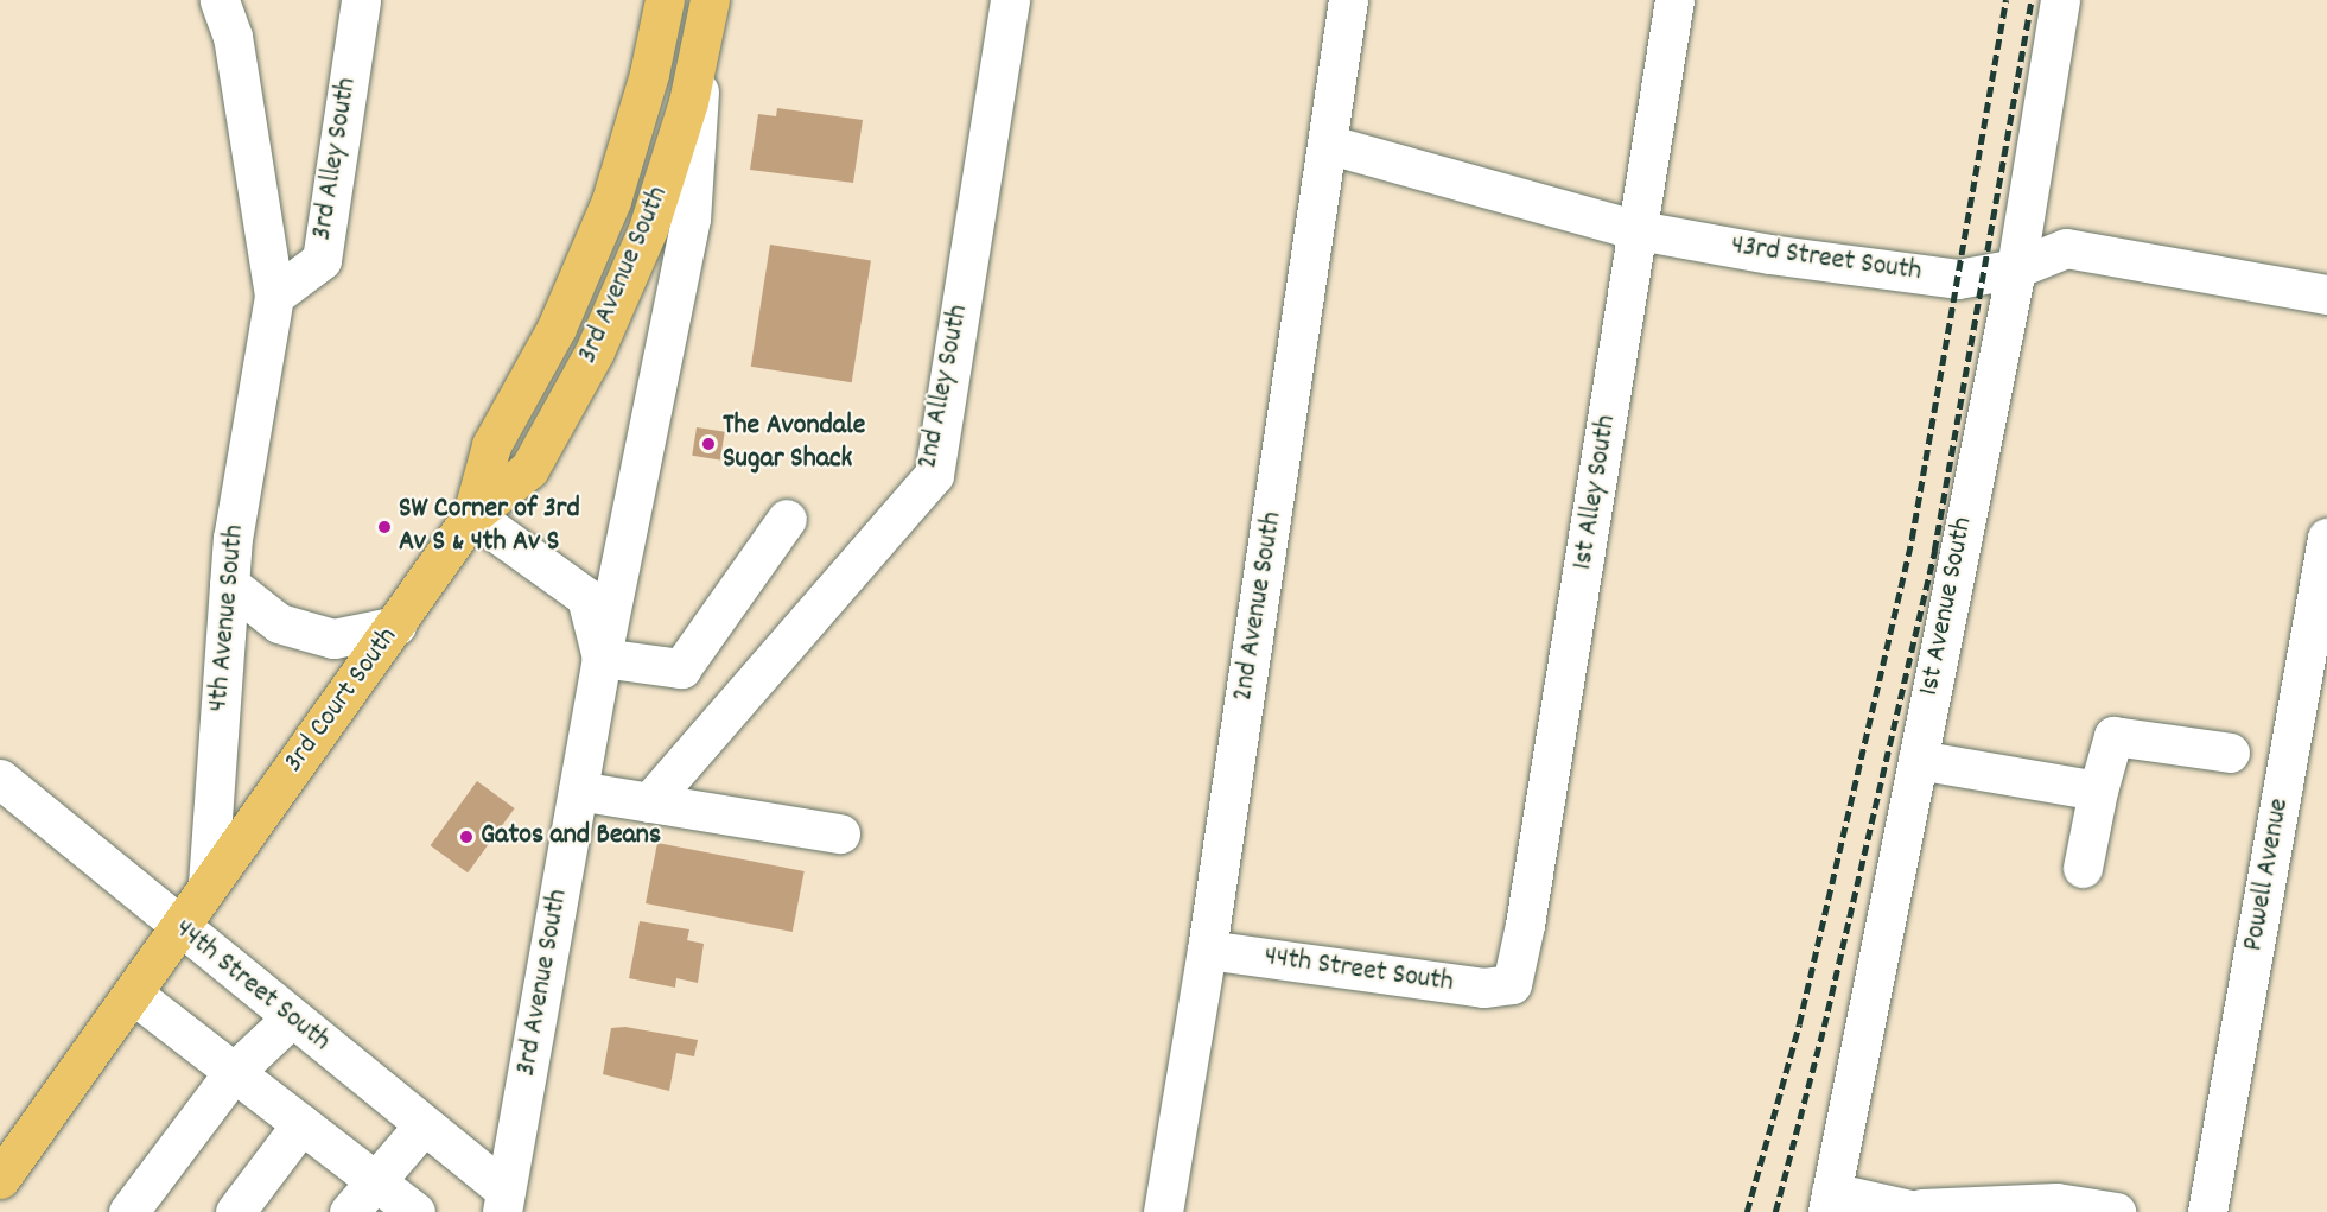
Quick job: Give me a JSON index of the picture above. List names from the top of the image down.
{
  "streets": {
    "main road": ["3rd Avenue South", "4th Avenue South", "3rd Court South"],
    "street": [
      "3rd Alley South",
      "43rd Street South",
      "2nd Alley South",
      "1st Alley South",
      "2nd Avenue South",
      "1st Avenue South",
      "Powell Avenue",
      "44th Street South"
    ]
  },
  "crossings": [
    ["3rd Alley South", "4th Avenue South"],
    ["43rd Street South", "1st Alley South"],
    ["43rd Street South", "2nd Avenue South"],
    ["43rd Street South", "1st Avenue South"],
    ["3rd Avenue South", "3rd Court South"],
    ["3rd Avenue South", "44th Street South"],
    ["1st Alley South", "44th Street South"],
    ["2nd Avenue South", "44th Street South"],
    ["4th Avenue South", "3rd Court South"],
    ["4th Avenue South", "44th Street South"]
  ],
  "places": ["The Avondale Sugar Shack", "SW Corner of 3rd Av S & 4th Av S", "Gatos and Beans"]
}
